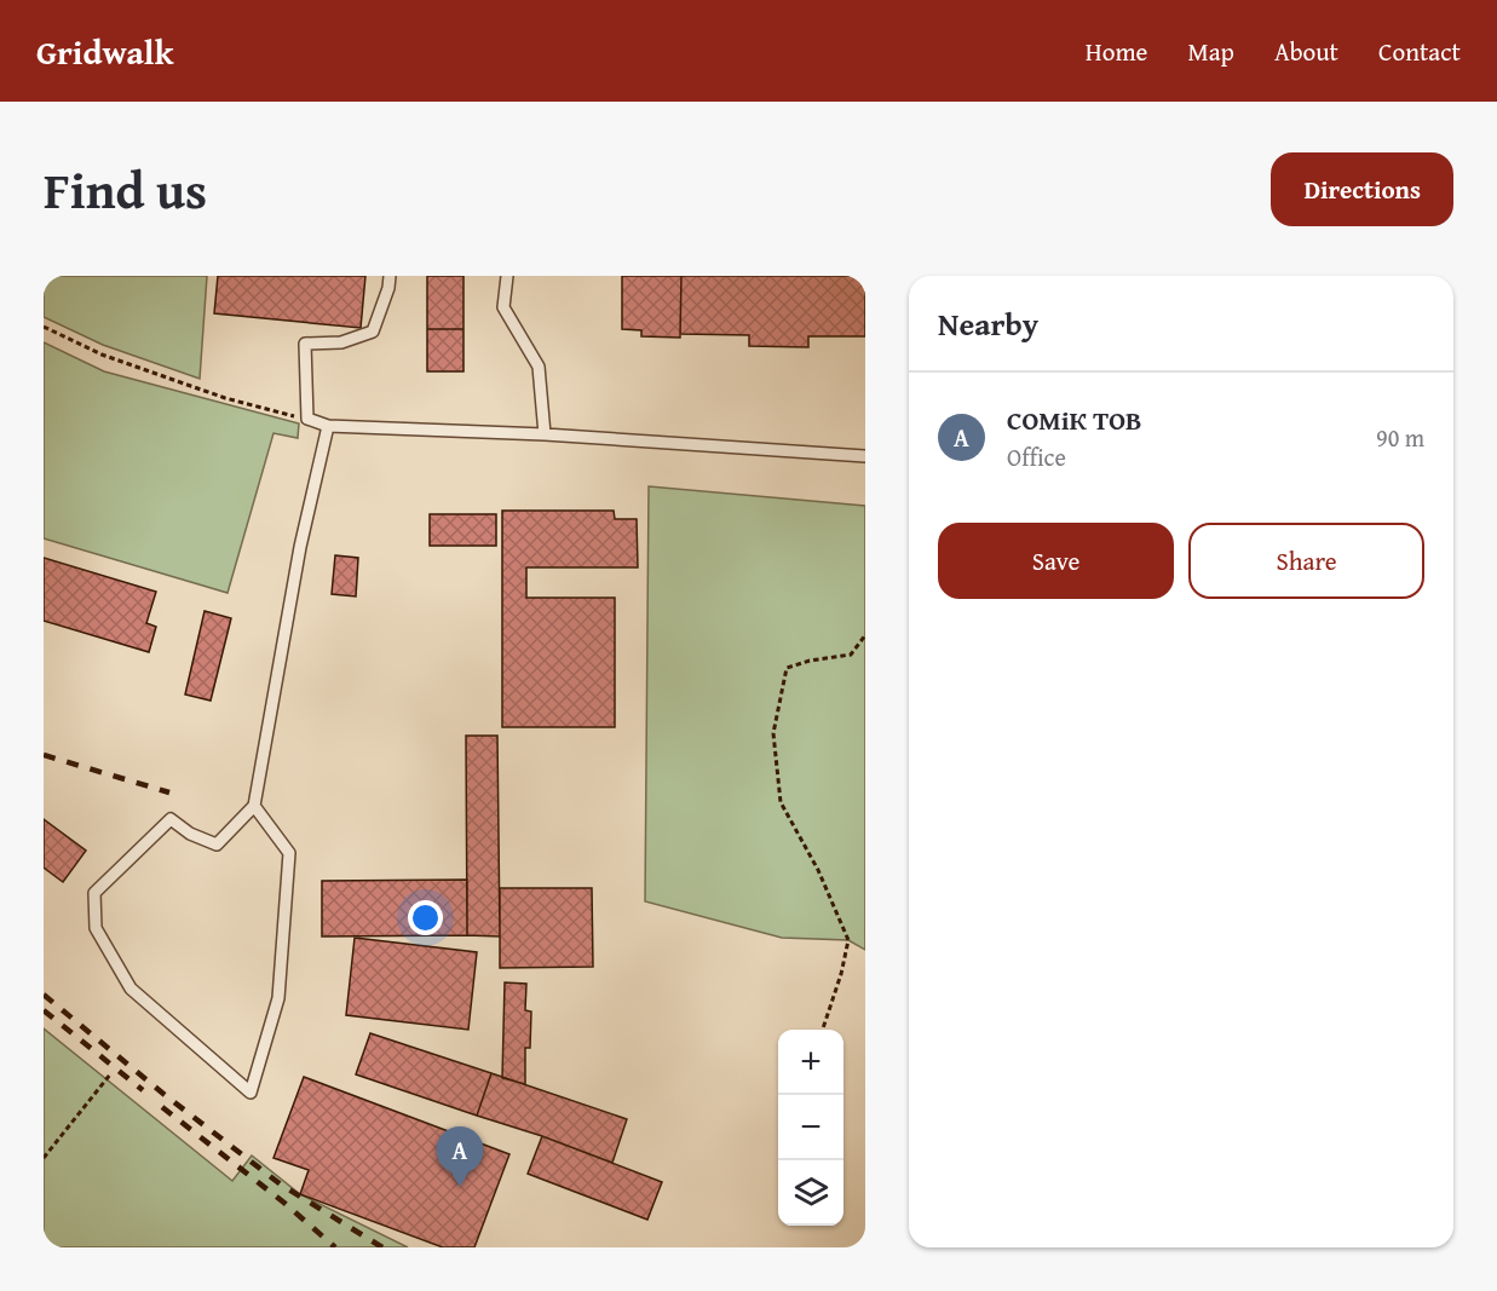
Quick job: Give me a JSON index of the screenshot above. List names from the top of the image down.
{
  "page": {
    "header": "Gridwalk",
    "nav": [
      "Home",
      "Map",
      "About",
      "Contact"
    ],
    "title": "Find us",
    "buttons": [
      "Directions",
      ["Save", "Share"]
    ],
    "heading": "Nearby",
    "list": [
      {
        "mark": "A",
        "name": "СОМіК ТОВ",
        "note": "Office",
        "value": "90 m"
      }
    ],
    "map_buttons": ["+", "−"],
    "pins": "A"
  }
}
